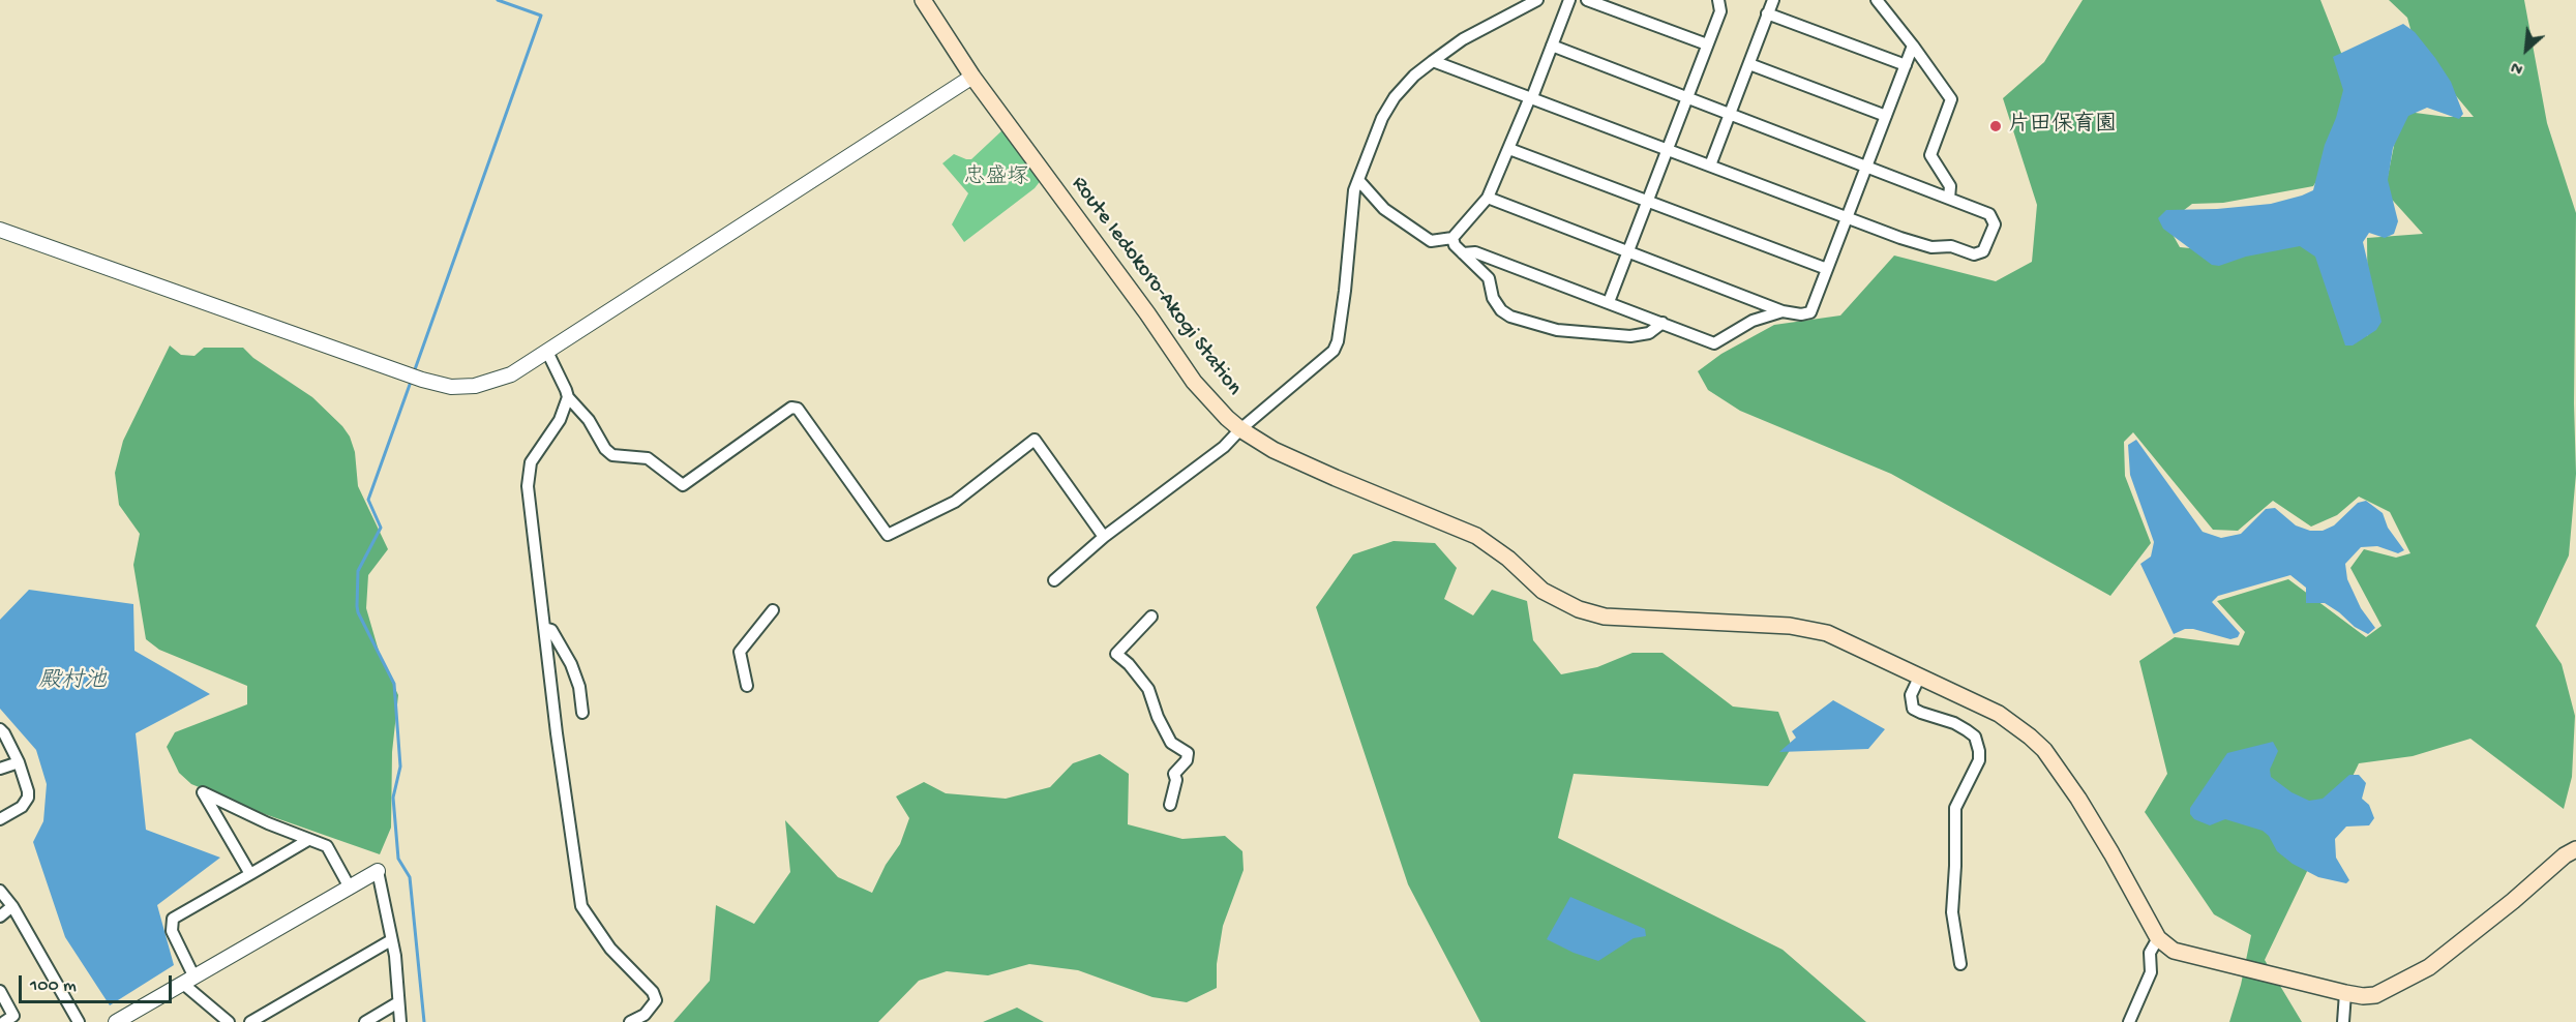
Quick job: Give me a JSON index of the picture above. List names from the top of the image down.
{
  "streets": {
    "main road": ["Route Iedokoro-Akogi Station"]
  },
  "water": ["殿村池"],
  "parks": ["忠盛塚"],
  "places": ["片田保育園"],
  "scale_bar": "100 m",
  "north": "bottom left"
}
